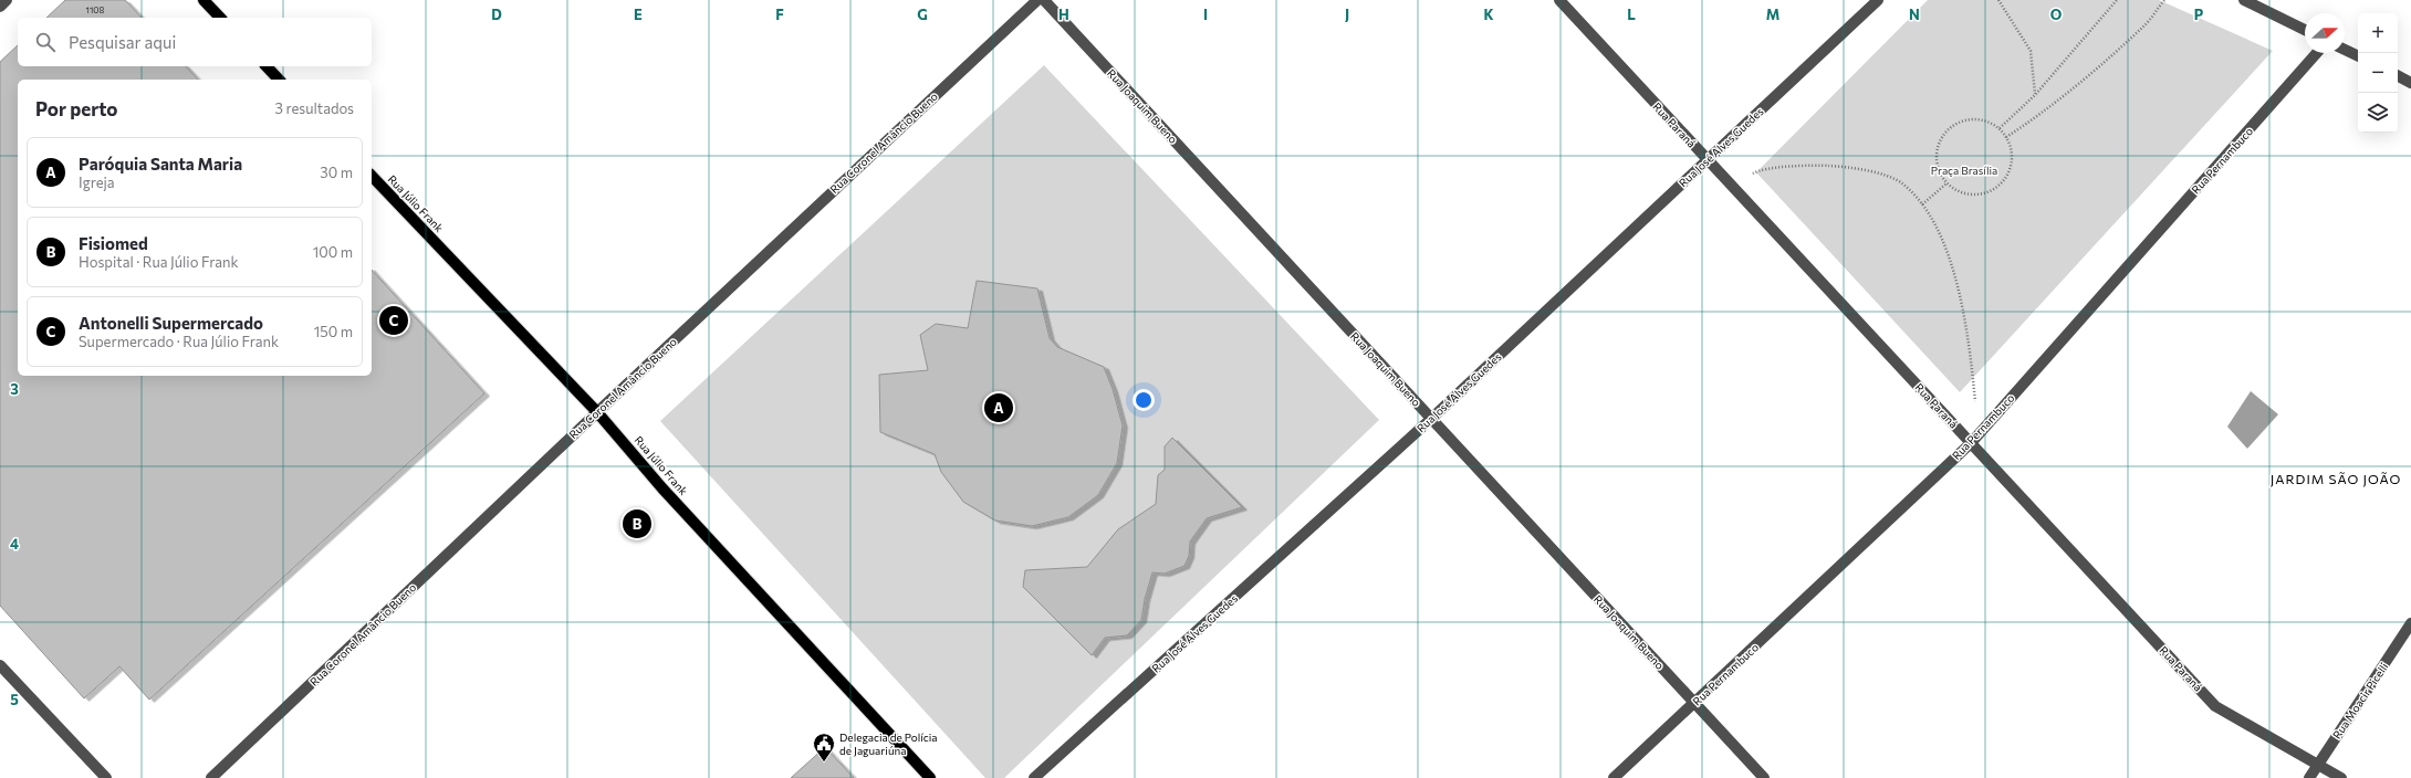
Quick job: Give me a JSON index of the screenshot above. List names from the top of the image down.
{
  "streets": {
    "main road": ["Rua Júlio Frank"],
    "street": [
      "Rua Joaquim Bueno",
      "Rua Paraná",
      "Rua Coronel Amâncio Bueno",
      "Rua José Alves Guedes",
      "Rua Pernambuco",
      "Rua Moacir Picelli"
    ]
  },
  "crossings": [
    ["Rua Joaquim Bueno", "Rua José Alves Guedes"],
    ["Rua Joaquim Bueno", "Rua Pernambuco"],
    ["Rua Paraná", "Rua José Alves Guedes"],
    ["Rua Paraná", "Rua Pernambuco"],
    ["Rua Paraná", "Rua Moacir Picelli"],
    ["Rua Coronel Amâncio Bueno", "Rua Júlio Frank"]
  ],
  "districts": ["JARDIM SÃO JOÃO"],
  "parks": ["Praça Brasília"],
  "places": {
    "public building": ["Delegacia de Polícia de Jaguariúna"]
  },
  "house_numbers": ["1108"],
  "north": "right",
  "page": {
    "map_buttons": ["+", "−"],
    "search": "Pesquisar aqui",
    "heading": ["Por perto", "3 resultados"],
    "list": [
      {
        "mark": "A",
        "name": "Paróquia Santa Maria",
        "note": "Igreja",
        "value": "30 m"
      },
      {
        "mark": "B",
        "name": "Fisiomed",
        "note": "Hospital · Rua Júlio Frank",
        "value": "100 m"
      },
      {
        "mark": "C",
        "name": "Antonelli Supermercado",
        "note": "Supermercado · Rua Júlio Frank",
        "value": "150 m"
      }
    ],
    "pins": ["C", "A", "B"]
  },
  "grid": {
    "columns": [
      "D",
      "E",
      "F",
      "G",
      "H",
      "I",
      "J",
      "K",
      "L",
      "M",
      "N",
      "O",
      "P"
    ],
    "rows": ["3", "4", "5"]
  }
}
